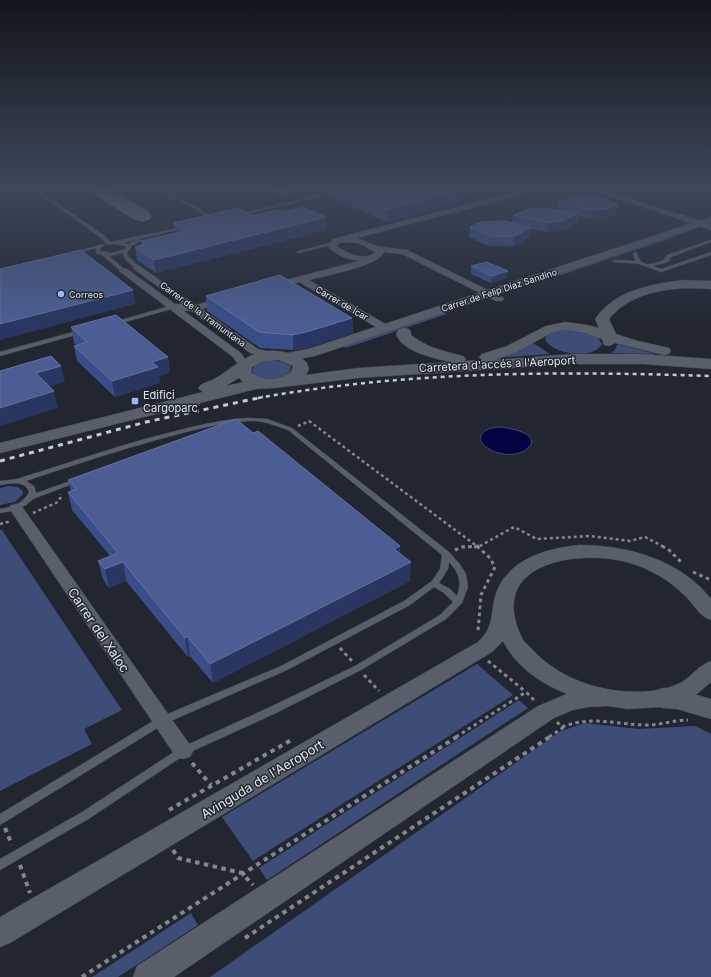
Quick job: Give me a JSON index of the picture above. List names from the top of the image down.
{
  "streets": {
    "main road": ["Carretera d'accés a l'Aeroport"],
    "street": [
      "Carrer de Felip Díaz Sandino",
      "Carrer de Ícar",
      "Carrer de la Tramuntana",
      "Carrer del Xaloc",
      "Avinguda de l'Aeroport"
    ]
  },
  "crossings": [
    ["Carrer de Felip Díaz Sandino", "Carrer de Ícar"],
    ["Carrer de Felip Díaz Sandino", "Carretera d'accés a l'Aeroport"]
  ],
  "places": {
    "other": ["Correos"],
    "transit": ["Edifici Cargoparc"]
  }
}
